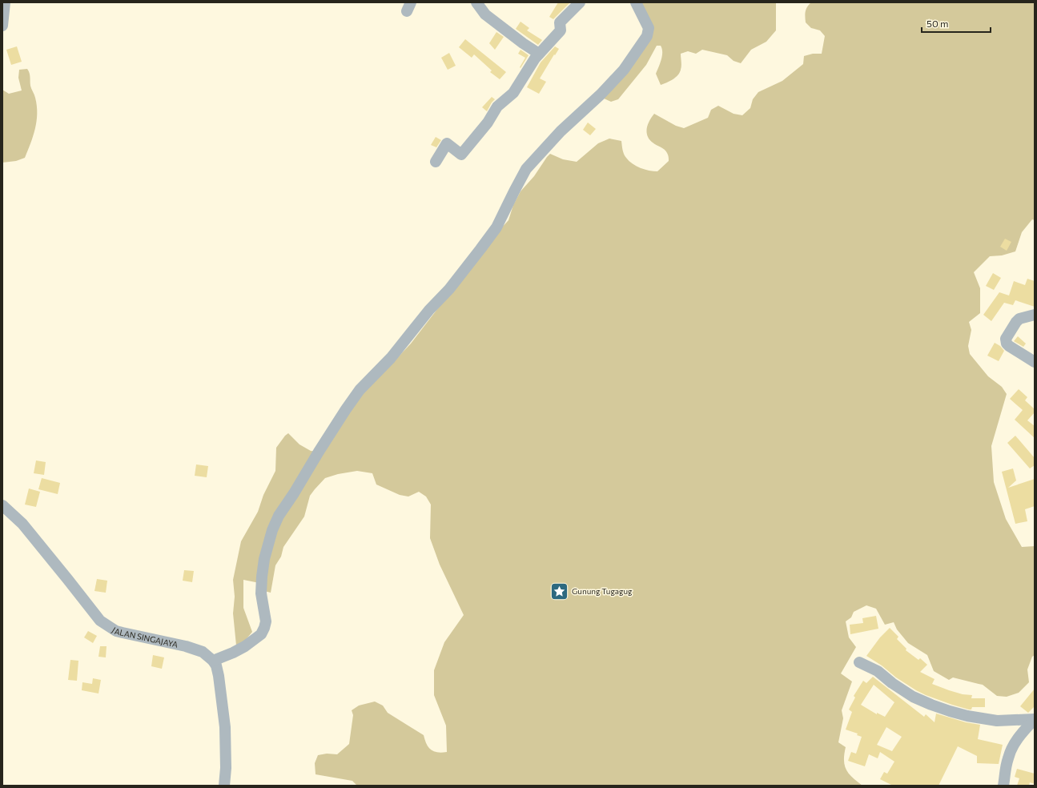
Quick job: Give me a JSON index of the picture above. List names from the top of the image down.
{
  "streets": {
    "street": ["JALAN SINGAJAYA"]
  },
  "places": {
    "place": ["Gunung Tugagug"]
  },
  "scale_bar": "50 m"
}
